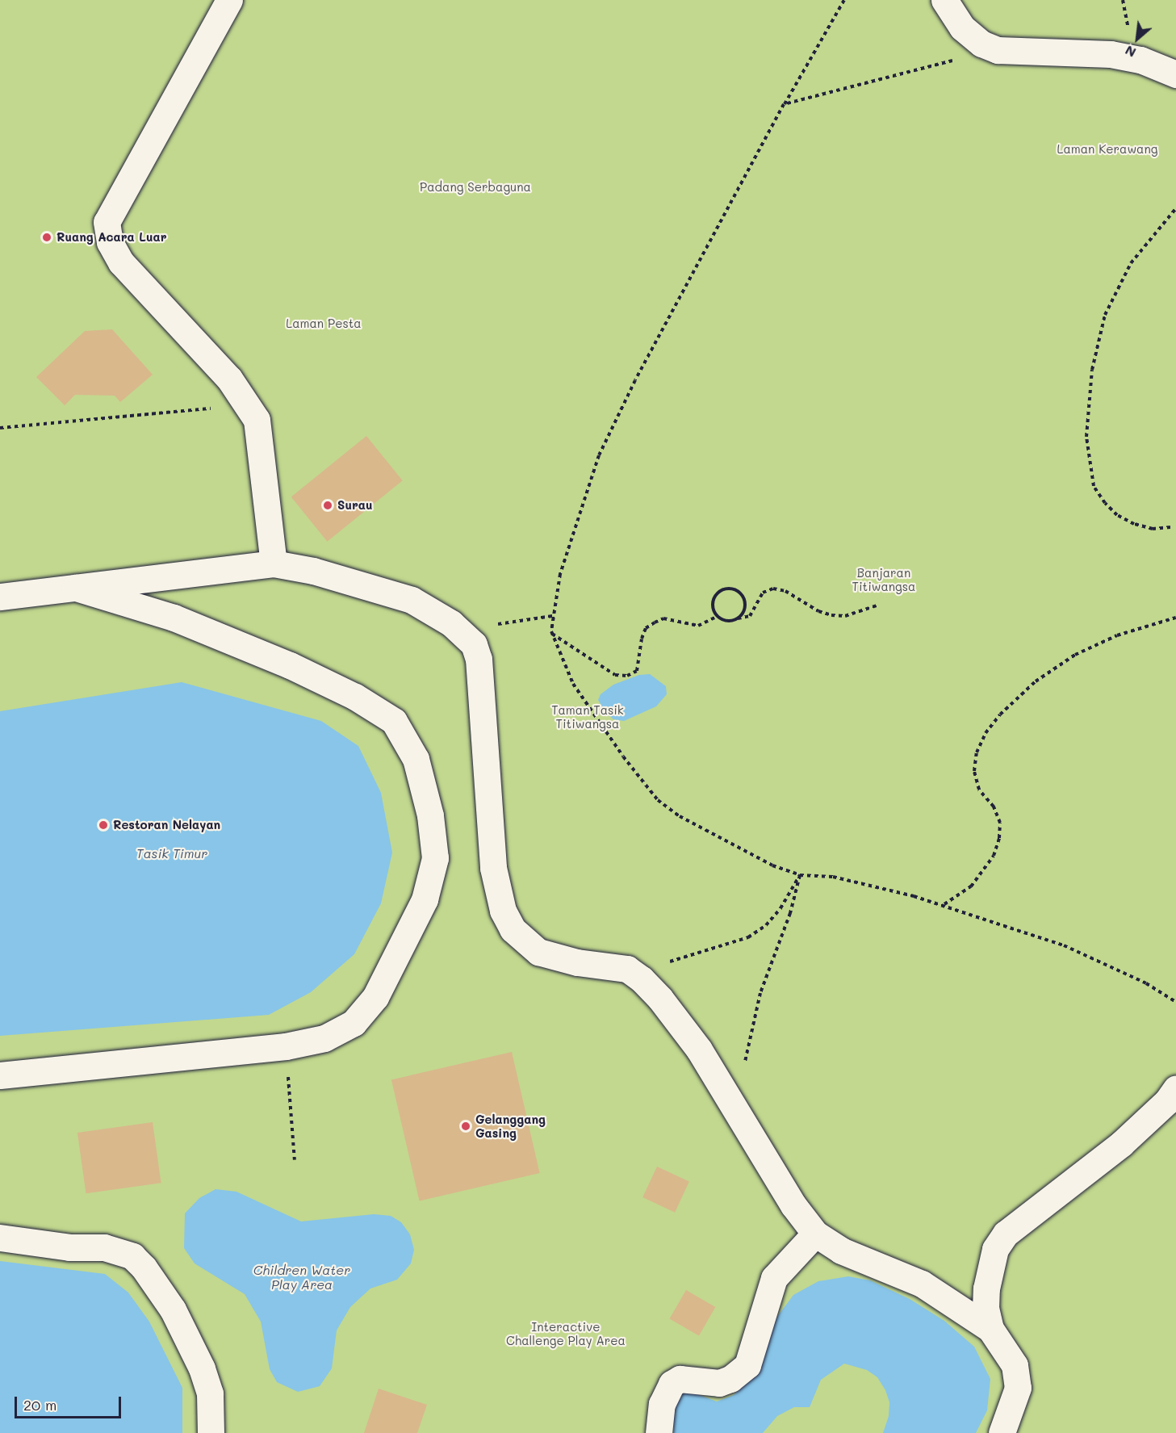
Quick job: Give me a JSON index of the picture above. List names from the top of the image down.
{
  "water": ["Tasik Timur", "Children Water Play Area"],
  "parks": [
    "Laman Kerawang",
    "Padang Serbaguna",
    "Laman Pesta",
    "Banjaran Titiwangsa",
    "Taman Tasik Titiwangsa",
    "Interactive Challenge Play Area"
  ],
  "places": [
    "Ruang Acara Luar",
    "Surau",
    "Restoran Nelayan",
    "Gelanggang Gasing"
  ],
  "scale_bar": "20 m",
  "north": "bottom left"
}
